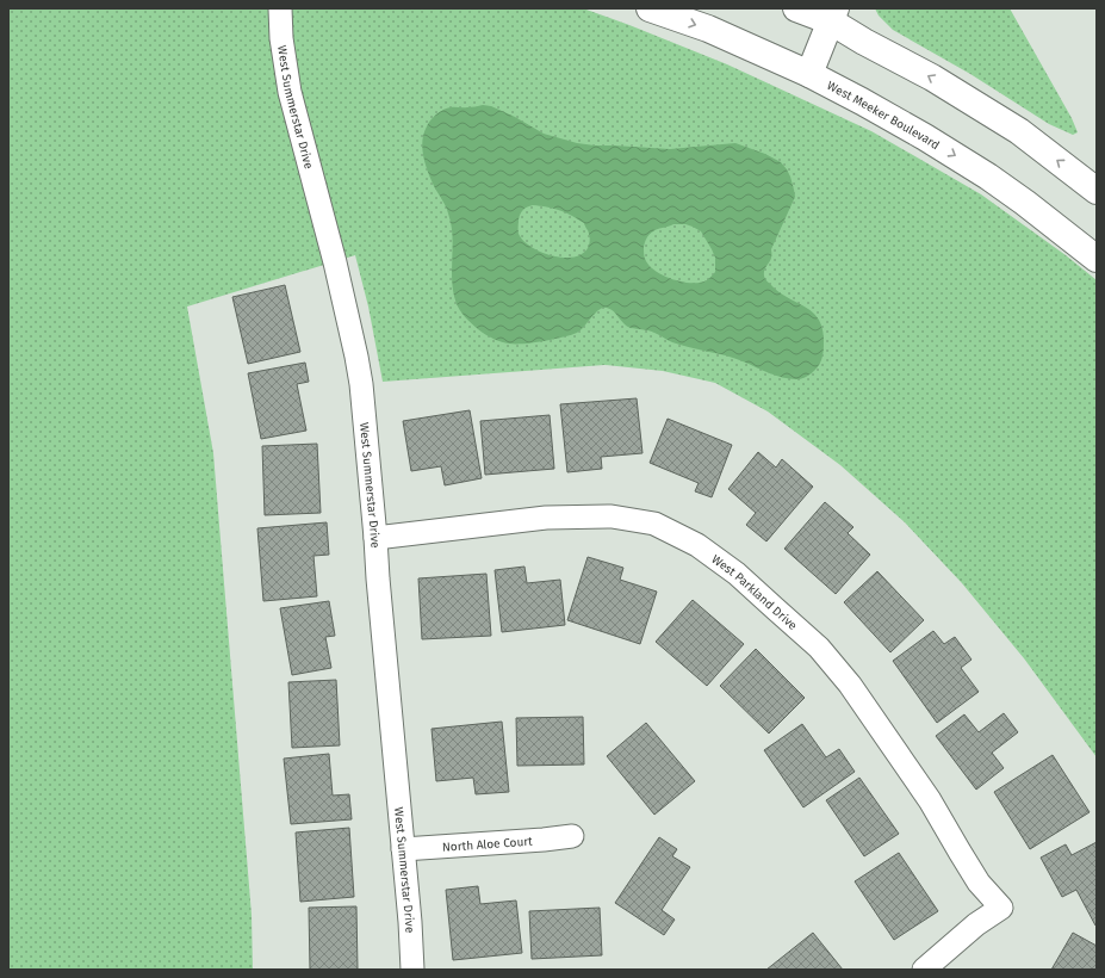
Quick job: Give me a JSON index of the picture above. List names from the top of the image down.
{
  "streets": {
    "main road": ["West Meeker Boulevard"],
    "street": ["West Summerstar Drive", "West Parkland Drive", "North Aloe Court"]
  },
  "crossings": [
    ["West Summerstar Drive", "West Parkland Drive"],
    ["West Summerstar Drive", "North Aloe Court"]
  ]
}
